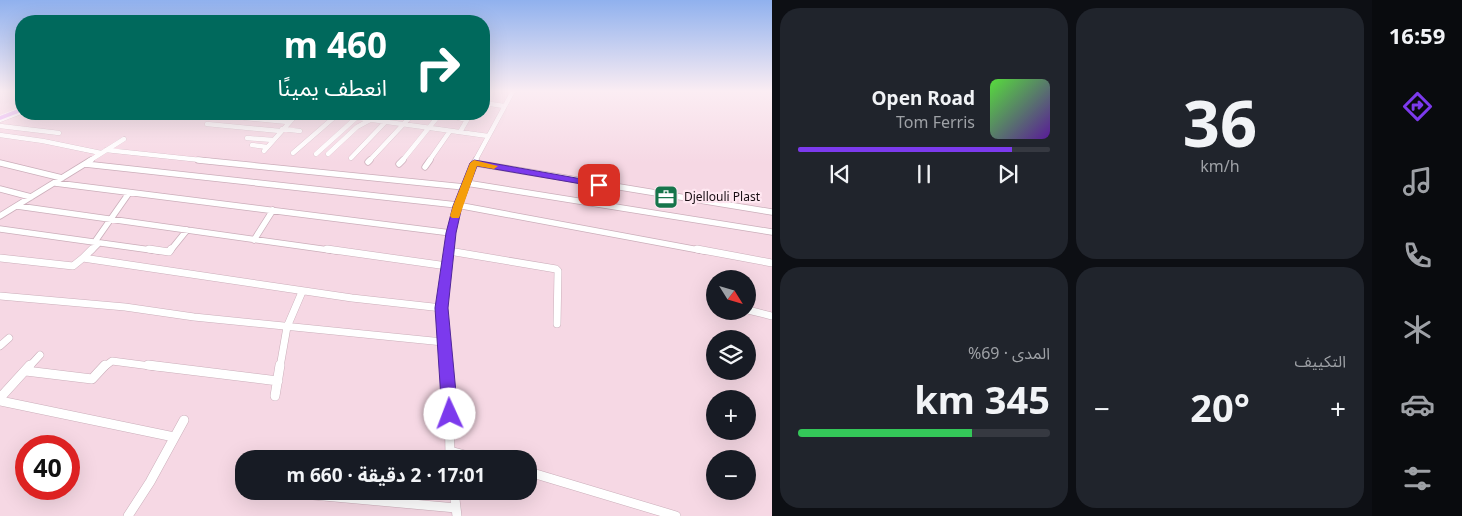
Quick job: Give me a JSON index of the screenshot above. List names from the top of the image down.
{
  "places": {
    "office": ["Djellouli Plast"]
  },
  "north": "bottom right",
  "page": {
    "tabs": "16:59",
    "tile": [
      ["36", "km/h"],
      "التكييف",
      ["المدى · 69%", "345 km"]
    ],
    "turn": ["460 m", "انعطف يمينًا"],
    "song": ["Open Road", "Tom Ferris"],
    "map_buttons": ["+", "−"],
    "heat": ["−", "20°", "+"],
    "limit": "40",
    "trip": "17:01 · 2 دقيقة · 660 m"
  }
}
